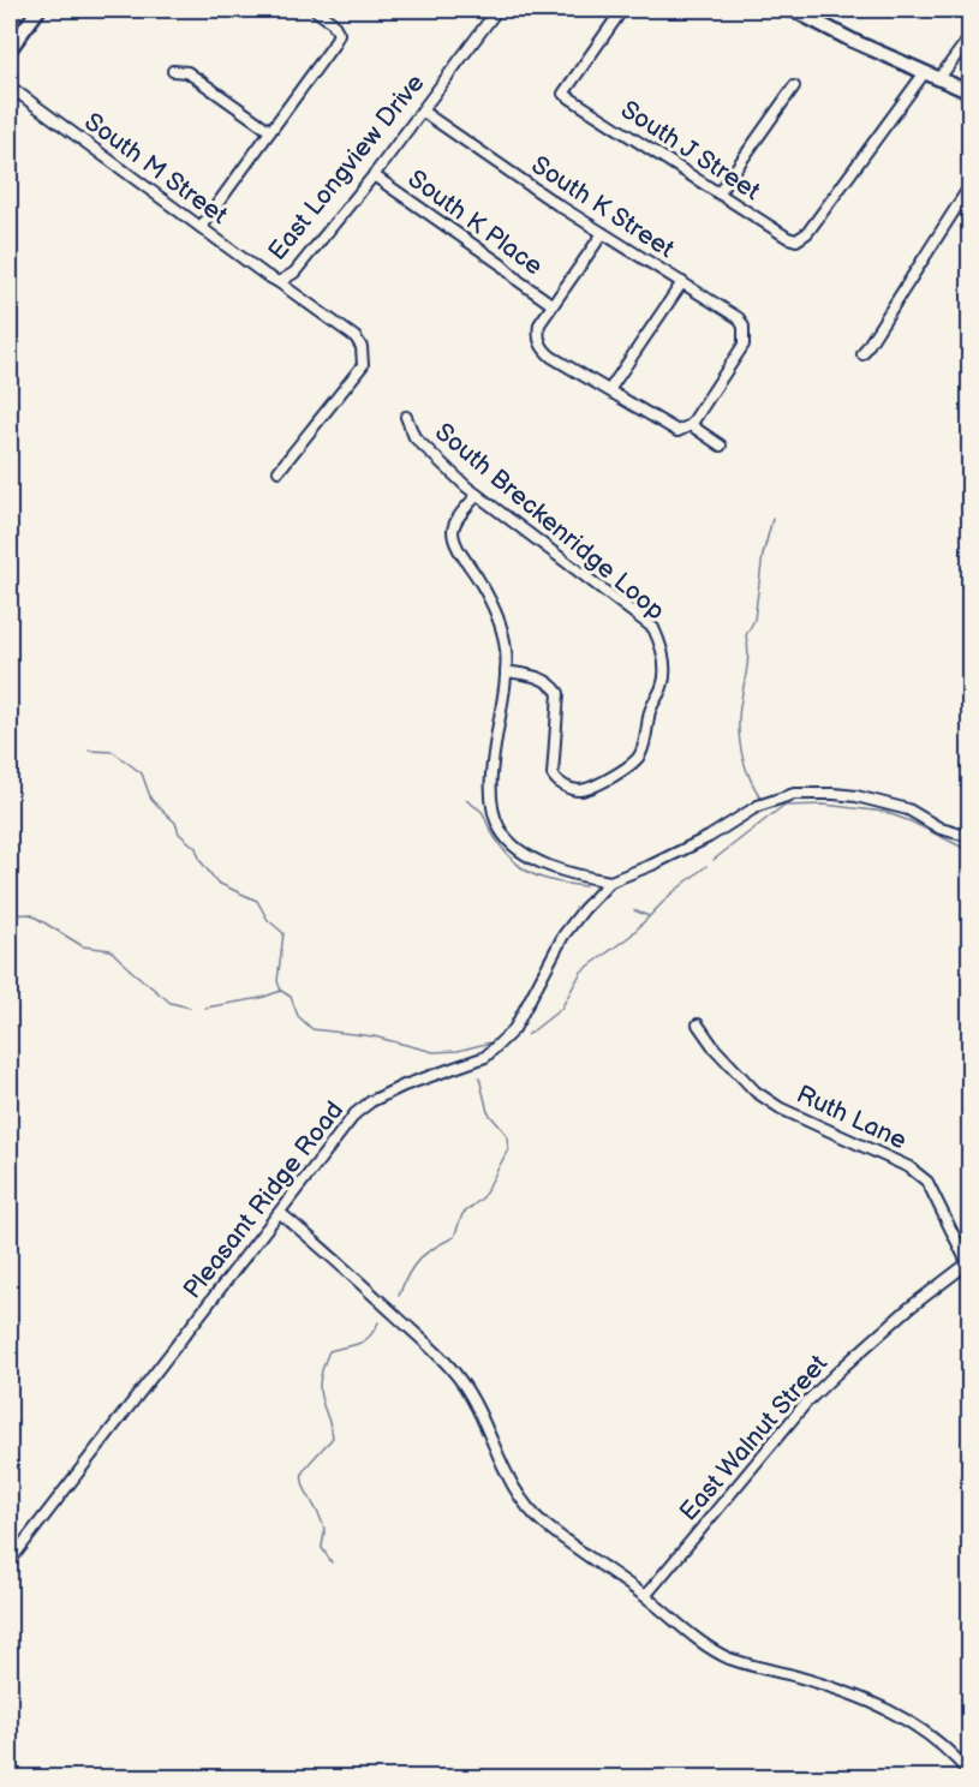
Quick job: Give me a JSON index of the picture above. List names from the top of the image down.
{
  "streets": {
    "street": [
      "South J Street",
      "East Longview Drive",
      "South M Street",
      "South K Street",
      "South K Place",
      "South Breckenridge Loop",
      "Ruth Lane",
      "Pleasant Ridge Road",
      "East Walnut Street"
    ]
  },
  "crossings": [
    ["East Longview Drive", "South M Street"],
    ["East Longview Drive", "South K Street"],
    ["East Longview Drive", "South K Place"],
    ["Ruth Lane", "East Walnut Street"]
  ]
}
